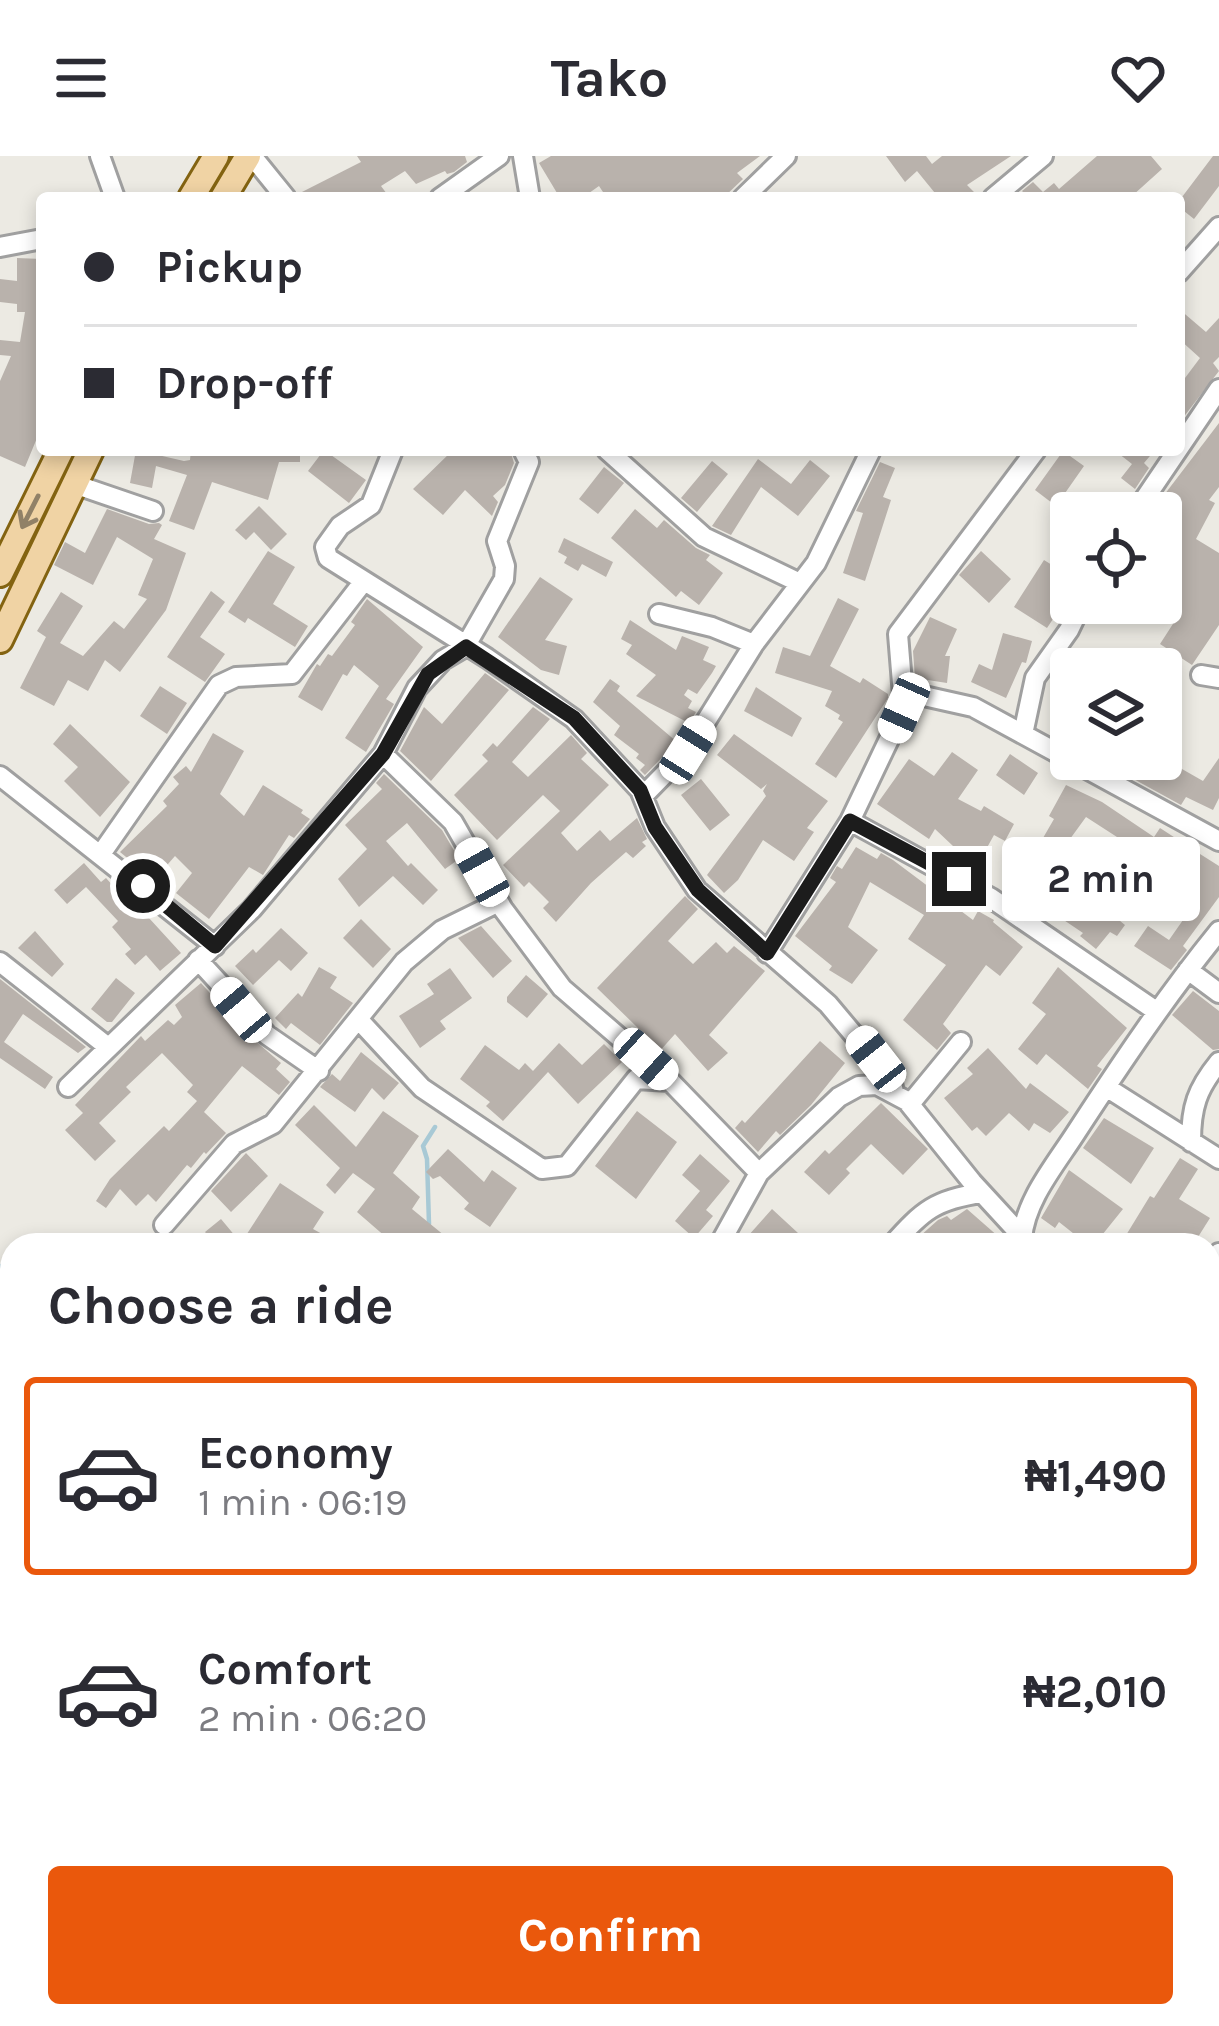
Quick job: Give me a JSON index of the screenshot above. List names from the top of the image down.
{
  "page": {
    "header": "Tako",
    "banner": ["Pickup", "Drop-off"],
    "bubble": "2 min",
    "heading": "Choose a ride",
    "list": [
      {
        "name": "Economy",
        "note": "1 min · 06:19",
        "value": "₦1,490"
      },
      {
        "name": "Comfort",
        "note": "2 min · 06:20",
        "value": "₦2,010"
      }
    ],
    "buttons": "Confirm"
  }
}
